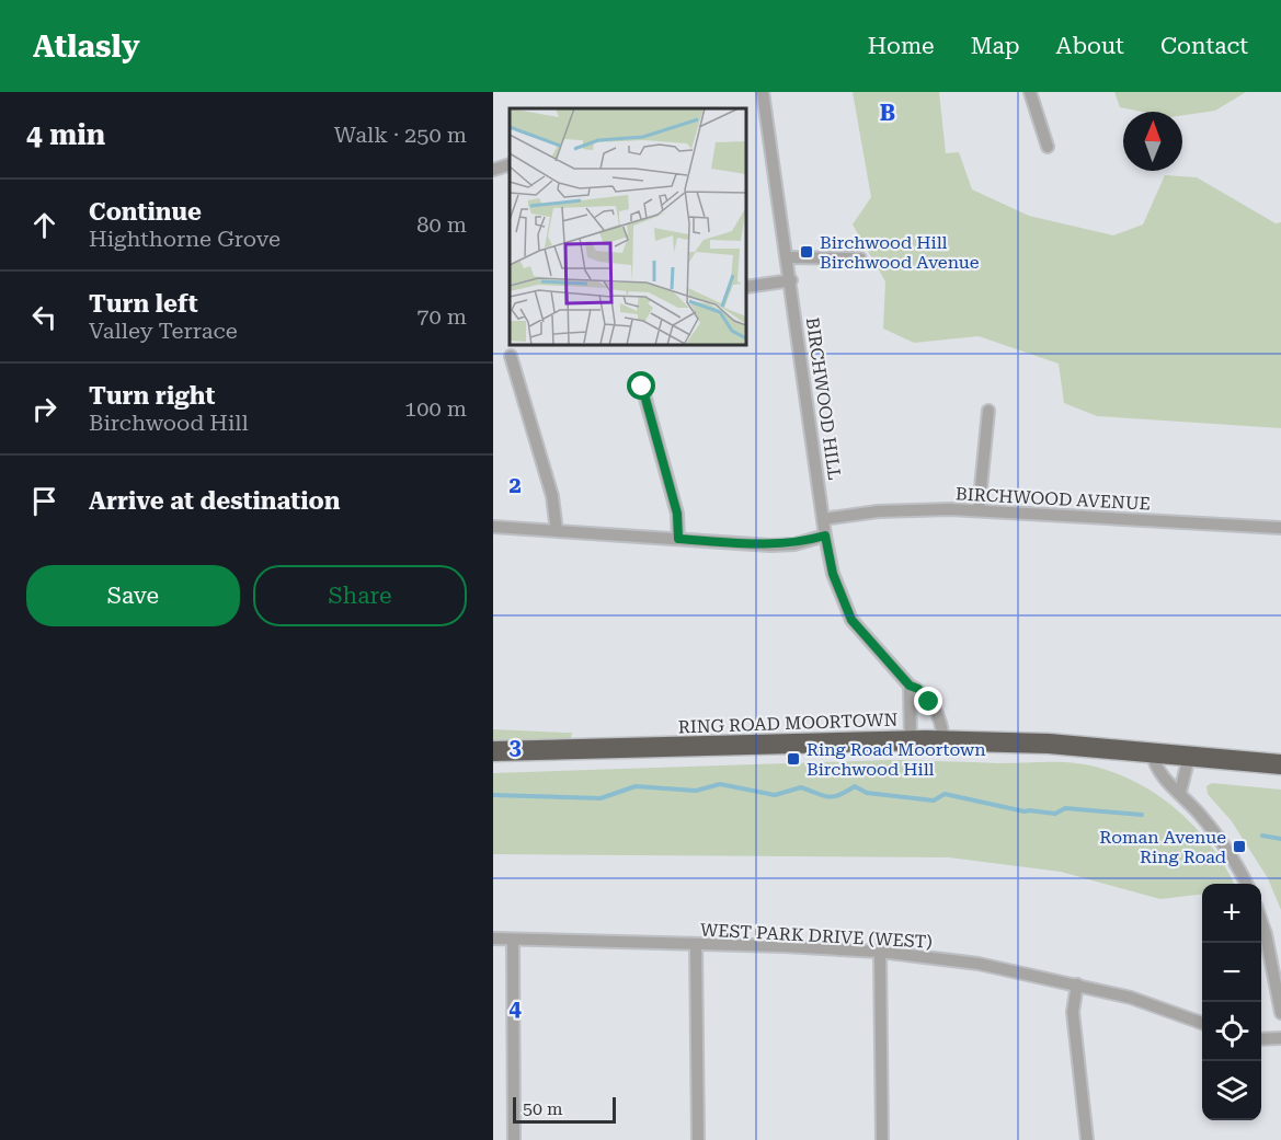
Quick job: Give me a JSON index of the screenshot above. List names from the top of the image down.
{
  "streets": {
    "highway": ["RING ROAD MOORTOWN"],
    "street": ["BIRCHWOOD HILL", "BIRCHWOOD AVENUE", "WEST PARK DRIVE (WEST)"]
  },
  "crossings": [
    ["BIRCHWOOD HILL", "BIRCHWOOD AVENUE"],
    ["BIRCHWOOD HILL", "RING ROAD MOORTOWN"]
  ],
  "places": {
    "transit": ["Birchwood Hill Birchwood Avenue", "Ring Road Moortown Birchwood Hill", "Roman Avenue Ring Road"]
  },
  "scale_bar": "50 m",
  "north": "top",
  "page": {
    "header": "Atlasly",
    "nav": [
      "Home",
      "Map",
      "About",
      "Contact"
    ],
    "heading": ["4 min", "Walk · 250 m"],
    "list": [
      ["Continue", "Highthorne Grove", "80 m"],
      ["Turn left", "Valley Terrace", "70 m"],
      ["Turn right", "Birchwood Hill", "100 m"],
      "Arrive at destination"
    ],
    "buttons": ["Save", "Share"],
    "map_buttons": ["+", "−"],
    "scale": "50 m"
  },
  "grid": {
    "columns": ["B"],
    "rows": ["2", "3", "4"]
  }
}
